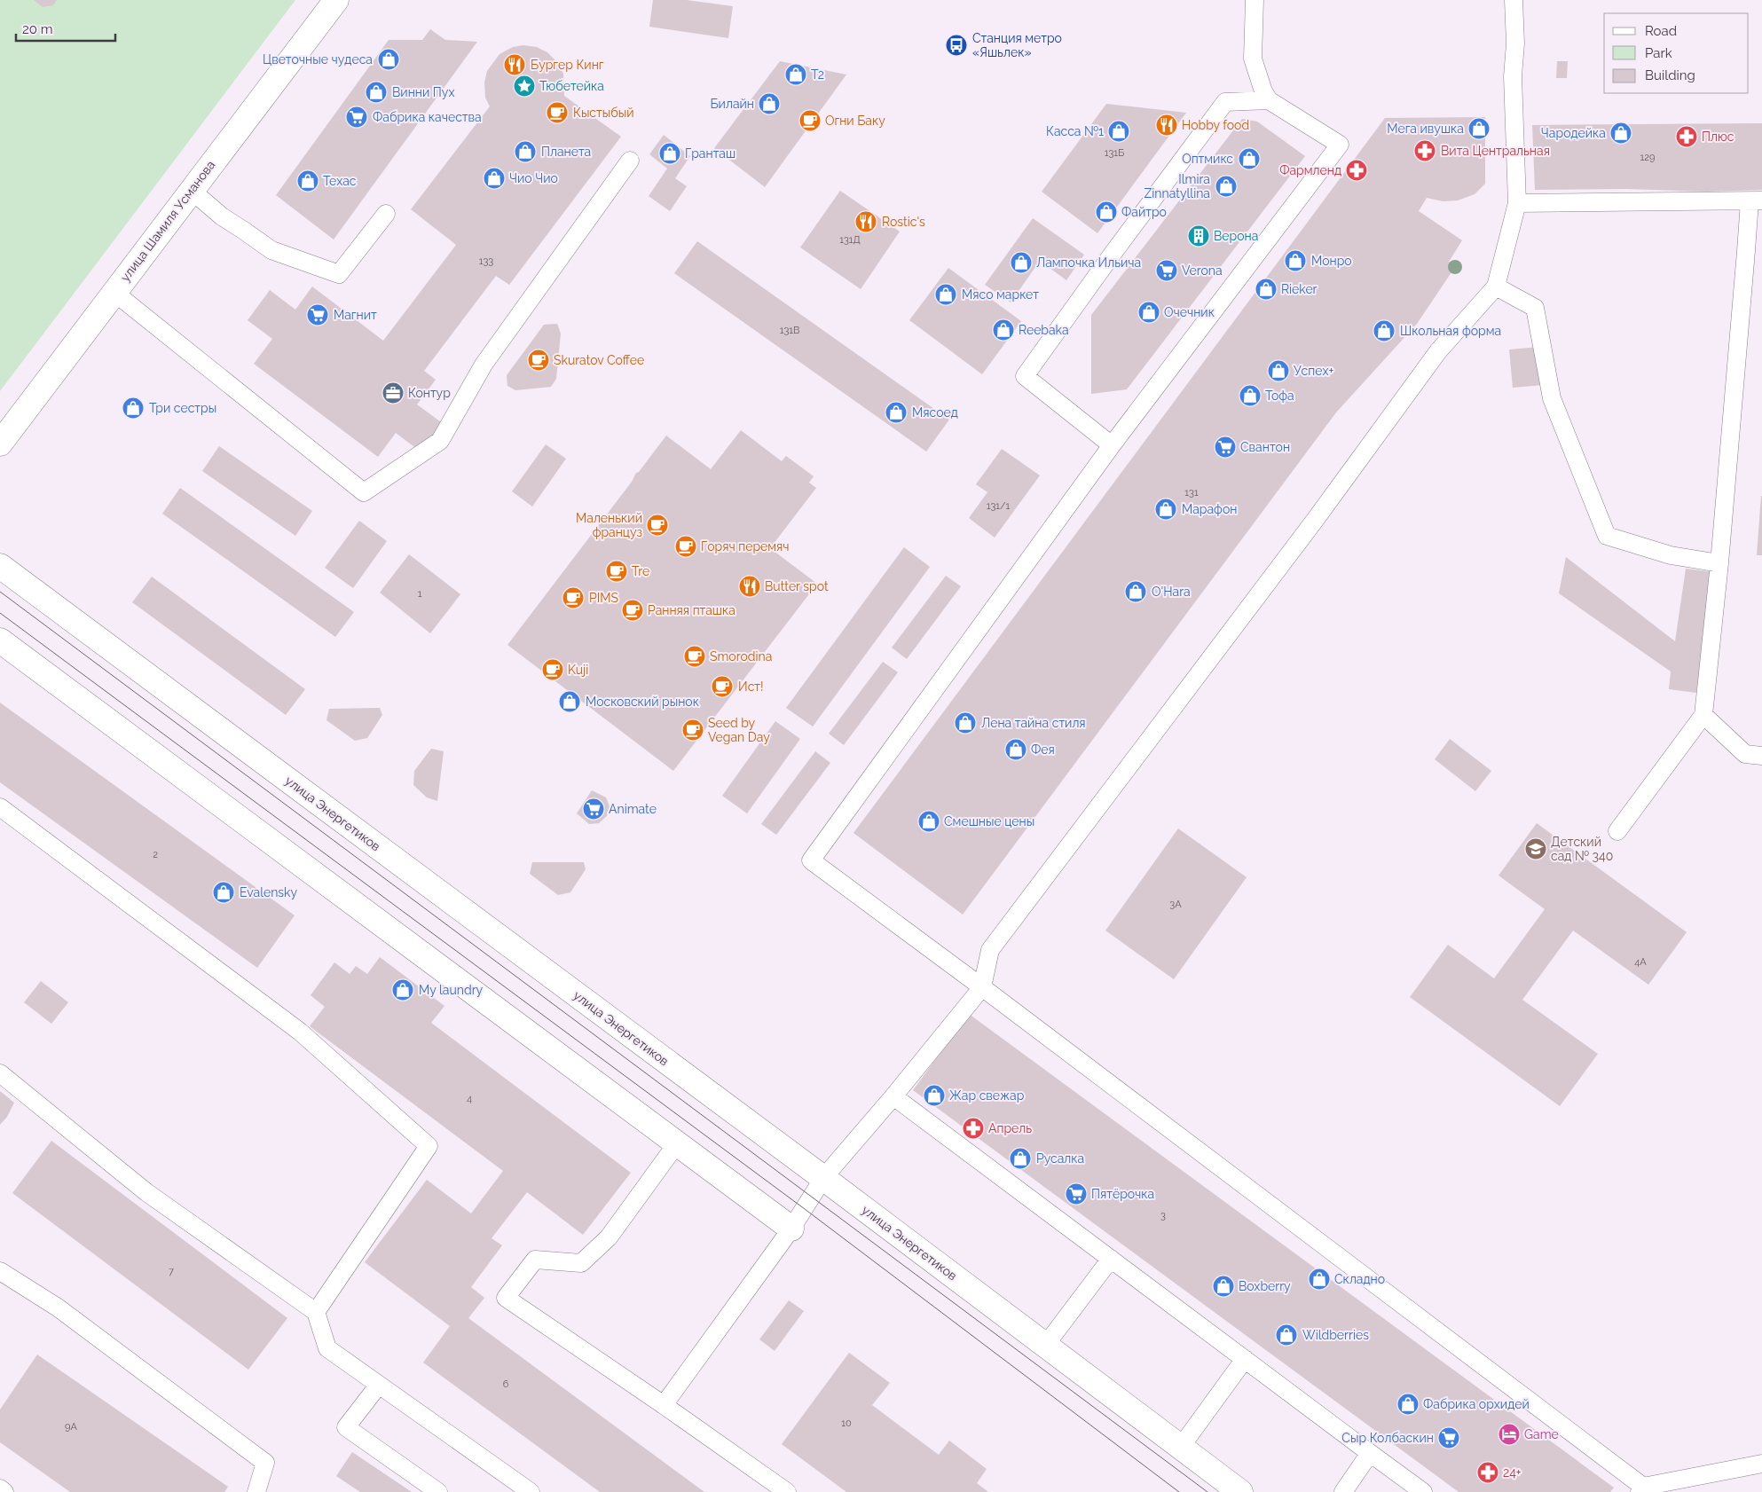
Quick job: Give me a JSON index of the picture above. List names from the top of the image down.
{
  "streets": {
    "street": ["улица Шамиля Усманова", "улица Энергетиков"]
  },
  "places": {
    "bus stop": ["Станция метро «Яшьлек»"],
    "shop": [
      "Цветочные чудеса",
      "Т2",
      "Винни Пух",
      "Билайн",
      "Мега ивушка",
      "Касса №1",
      "Чародейка",
      "Планета",
      "Гранташ",
      "Оптмикс",
      "Чио Чио",
      "Техас",
      "Ilmira Zinnatyllina",
      "Файтро",
      "Монро",
      "Лампочка Ильича",
      "Rieker",
      "Мясо маркет",
      "Очечник",
      "Reebaka",
      "Школьная форма",
      "Успех+",
      "Тофа",
      "Три сестры",
      "Мясоед",
      "Марафон",
      "O'Hara",
      "Московский рынок",
      "Лена тайна стиля",
      "Фея",
      "Смешные цены",
      "Evalensky",
      "My laundry",
      "Жар свежар",
      "Русалка",
      "Складно",
      "Boxberry",
      "Wildberries",
      "Фабрика орхидей"
    ],
    "restaurant": [
      "Бургер Кинг",
      "Hobby food",
      "Rostic's",
      "Butter spot"
    ],
    "place": ["Тюбетейка"],
    "cafe": [
      "Кыстыбый",
      "Огни Баку",
      "Skuratov Coffee",
      "Маленький француз",
      "Горяч перемяч",
      "Tre",
      "PIMS",
      "Ранняя пташка",
      "Smorodina",
      "Kuji",
      "Ист!",
      "Seed by Vegan Day"
    ],
    "supermarket": [
      "Фабрика качества",
      "Verona",
      "Магнит",
      "Свантон",
      "Animate",
      "Пятёрочка",
      "Сыр Колбаскин"
    ],
    "pharmacy": [
      "Плюс",
      "Вита Центральная",
      "Фармленд",
      "Апрель",
      "24+"
    ],
    "building": ["Верона"],
    "office": ["Контур"],
    "school or university": ["Детский сад № 340"],
    "hotel": ["Game"]
  },
  "house_numbers": [
    "131Б",
    "129",
    "131Д",
    "133",
    "131В",
    "131",
    "131/1",
    "1",
    "2",
    "3А",
    "4А",
    "4",
    "3",
    "7",
    "6",
    "10",
    "9А"
  ],
  "legend": ["Road", "Park", "Building"],
  "scale_bar": "20 m"
}
